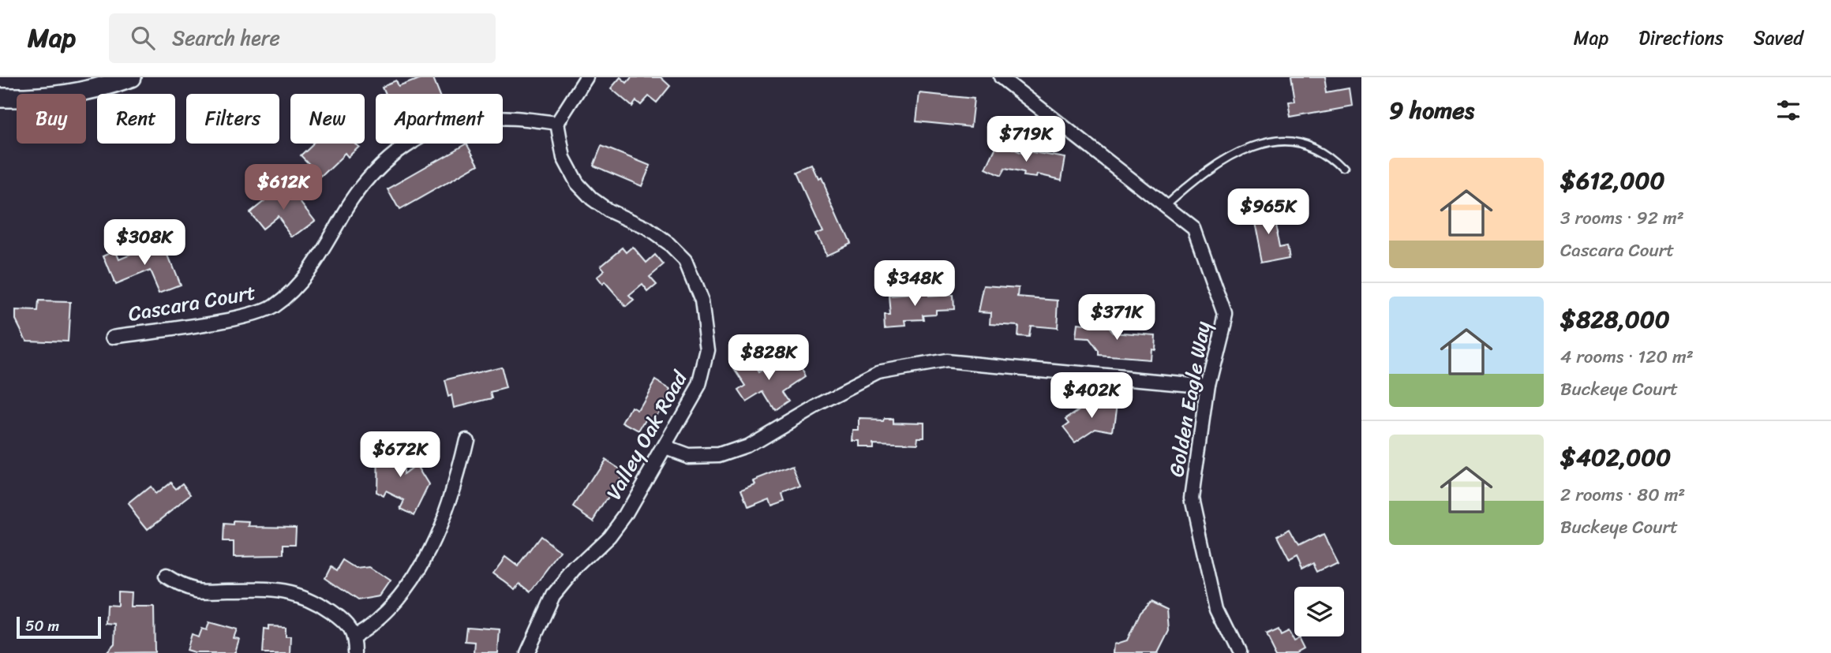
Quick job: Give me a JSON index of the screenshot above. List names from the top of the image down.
{
  "streets": {
    "street": ["Cascara Court", "Golden Eagle Way", "Valley Oak Road"]
  },
  "crossings": [
    ["Cascara Court", "Valley Oak Road"]
  ],
  "scale_bar": "50 m",
  "page": {
    "header": "Map",
    "search": "Search here",
    "nav": ["Map", "Directions", "Saved"],
    "heading": "9 homes",
    "chip": [
      "Buy",
      "Rent",
      "Filters",
      "New",
      "Apartment"
    ],
    "price": [
      "$719K",
      "$612K",
      "$965K",
      "$308K",
      "$348K",
      "$371K",
      "$828K",
      "$402K",
      "$672K"
    ],
    "list": [
      {
        "name": "$612,000",
        "note": "3 rooms · 92 m² · Cascara Court"
      },
      {
        "name": "$828,000",
        "note": "4 rooms · 120 m² · Buckeye Court"
      },
      {
        "name": "$402,000",
        "note": "2 rooms · 80 m² · Buckeye Court"
      }
    ],
    "scale": "50 m"
  }
}
